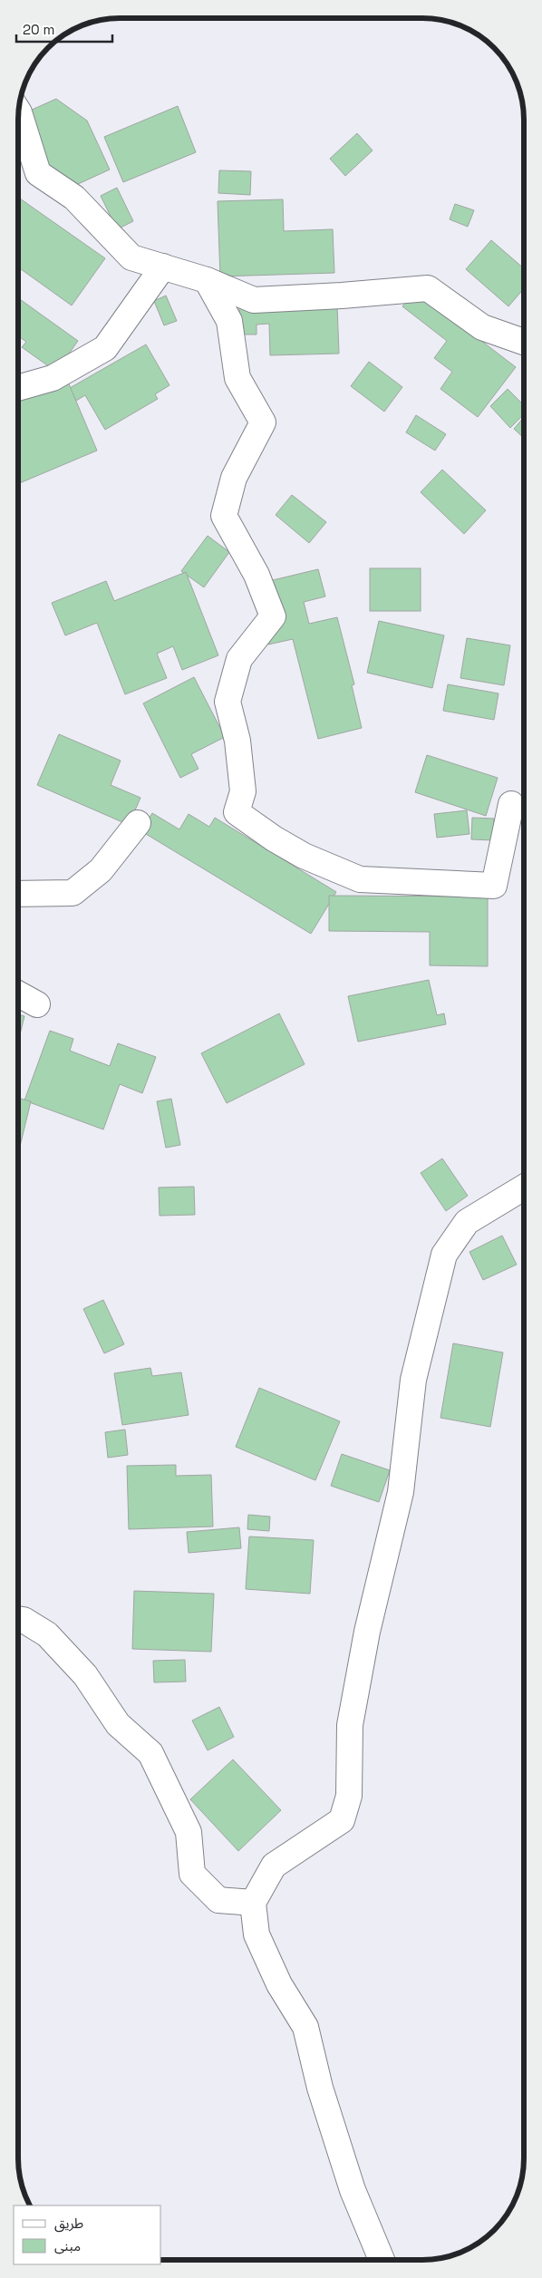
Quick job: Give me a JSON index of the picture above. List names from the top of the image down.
{
  "legend": ["طريق", "مبنى"],
  "scale_bar": "20 m"
}
